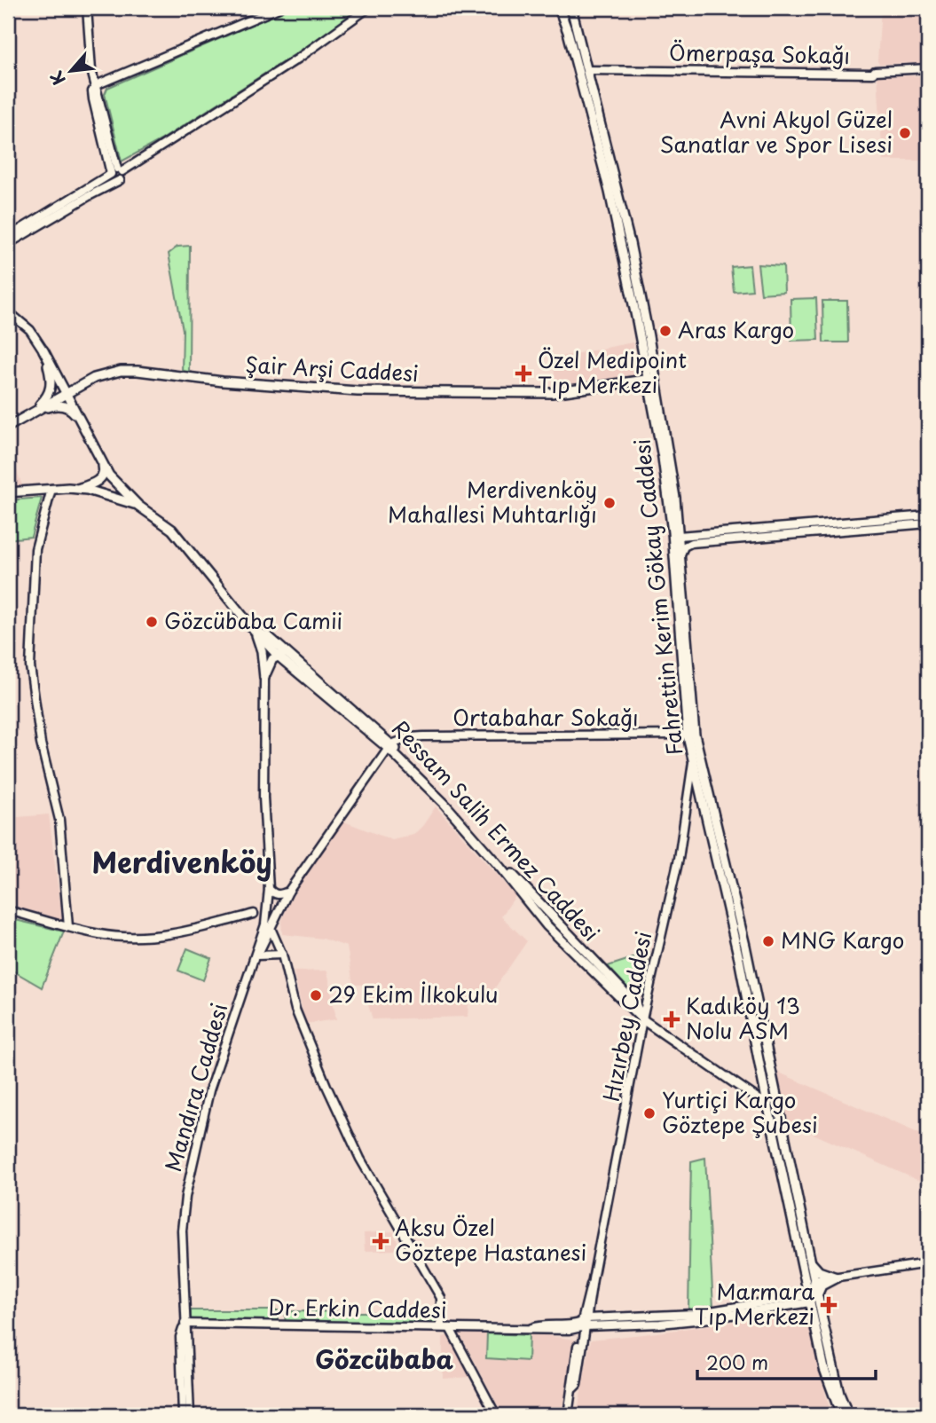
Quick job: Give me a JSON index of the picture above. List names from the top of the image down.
{
  "streets": {
    "main road": ["Şair Arşi Caddesi", "Fahrettin Kerim Gökay Caddesi", "Ressam Salih Ermez Caddesi"],
    "street": [
      "Ömerpaşa Sokağı",
      "Ortabahar Sokağı",
      "Hızırbey Caddesi",
      "Mandıra Caddesi",
      "Dr. Erkin Caddesi"
    ]
  },
  "crossings": [
    ["Ömerpaşa Sokağı", "Fahrettin Kerim Gökay Caddesi"],
    ["Şair Arşi Caddesi", "Fahrettin Kerim Gökay Caddesi"],
    ["Fahrettin Kerim Gökay Caddesi", "Ortabahar Sokağı"],
    ["Fahrettin Kerim Gökay Caddesi", "Ressam Salih Ermez Caddesi"],
    ["Fahrettin Kerim Gökay Caddesi", "Hızırbey Caddesi"],
    ["Fahrettin Kerim Gökay Caddesi", "Dr. Erkin Caddesi"],
    ["Ortabahar Sokağı", "Ressam Salih Ermez Caddesi"],
    ["Ressam Salih Ermez Caddesi", "Hızırbey Caddesi"],
    ["Hızırbey Caddesi", "Dr. Erkin Caddesi"],
    ["Mandıra Caddesi", "Dr. Erkin Caddesi"]
  ],
  "districts": ["Merdivenköy", "Gözcübaba"],
  "places": {
    "other": [
      "Avni Akyol Güzel Sanatlar ve Spor Lisesi",
      "Aras Kargo",
      "Merdivenköy Mahallesi Muhtarlığı",
      "Gözcübaba Camii",
      "MNG Kargo",
      "29 Ekim İlkokulu",
      "Yurtiçi Kargo Göztepe Şubesi"
    ],
    "health": [
      "Özel Medipoint Tıp Merkezi",
      "Kadıköy 13 Nolu ASM",
      "Aksu Özel Göztepe Hastanesi",
      "Marmara Tıp Merkezi"
    ]
  },
  "scale_bar": "200 m",
  "north": "bottom left"
}
